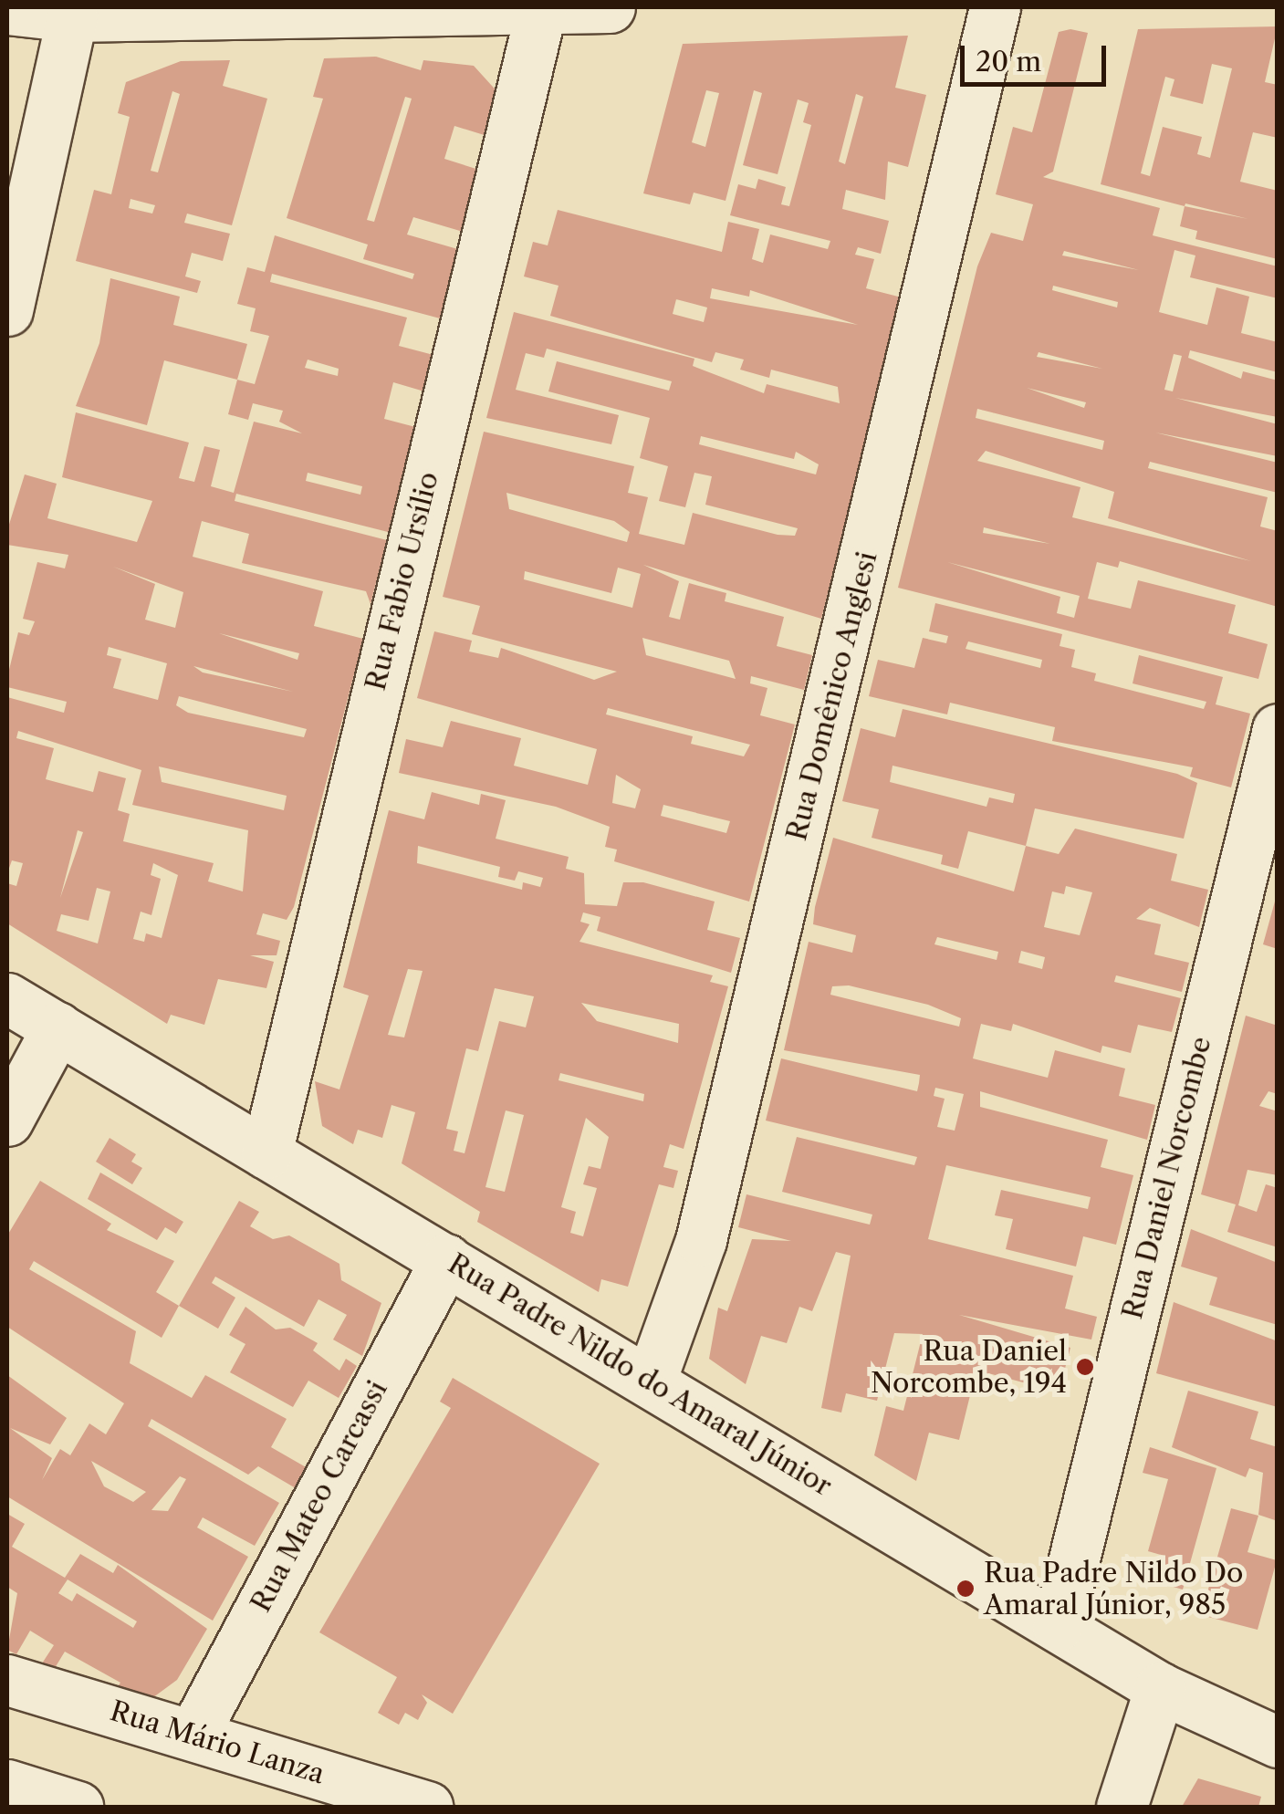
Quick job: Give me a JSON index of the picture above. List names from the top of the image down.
{
  "streets": {
    "street": [
      "Rua Fabio Ursílio",
      "Rua Domênico Anglesi",
      "Rua Daniel Norcombe",
      "Rua Padre Nildo do Amaral Júnior",
      "Rua Mateo Carcassi",
      "Rua Mário Lanza"
    ]
  },
  "crossings": [
    ["Rua Fabio Ursílio", "Rua Padre Nildo do Amaral Júnior"],
    ["Rua Domênico Anglesi", "Rua Padre Nildo do Amaral Júnior"],
    ["Rua Daniel Norcombe", "Rua Padre Nildo do Amaral Júnior"],
    ["Rua Padre Nildo do Amaral Júnior", "Rua Mateo Carcassi"],
    ["Rua Mateo Carcassi", "Rua Mário Lanza"]
  ],
  "places": ["Rua Daniel Norcombe, 194", "Rua Padre Nildo Do Amaral Júnior, 985"],
  "scale_bar": "20 m"
}
